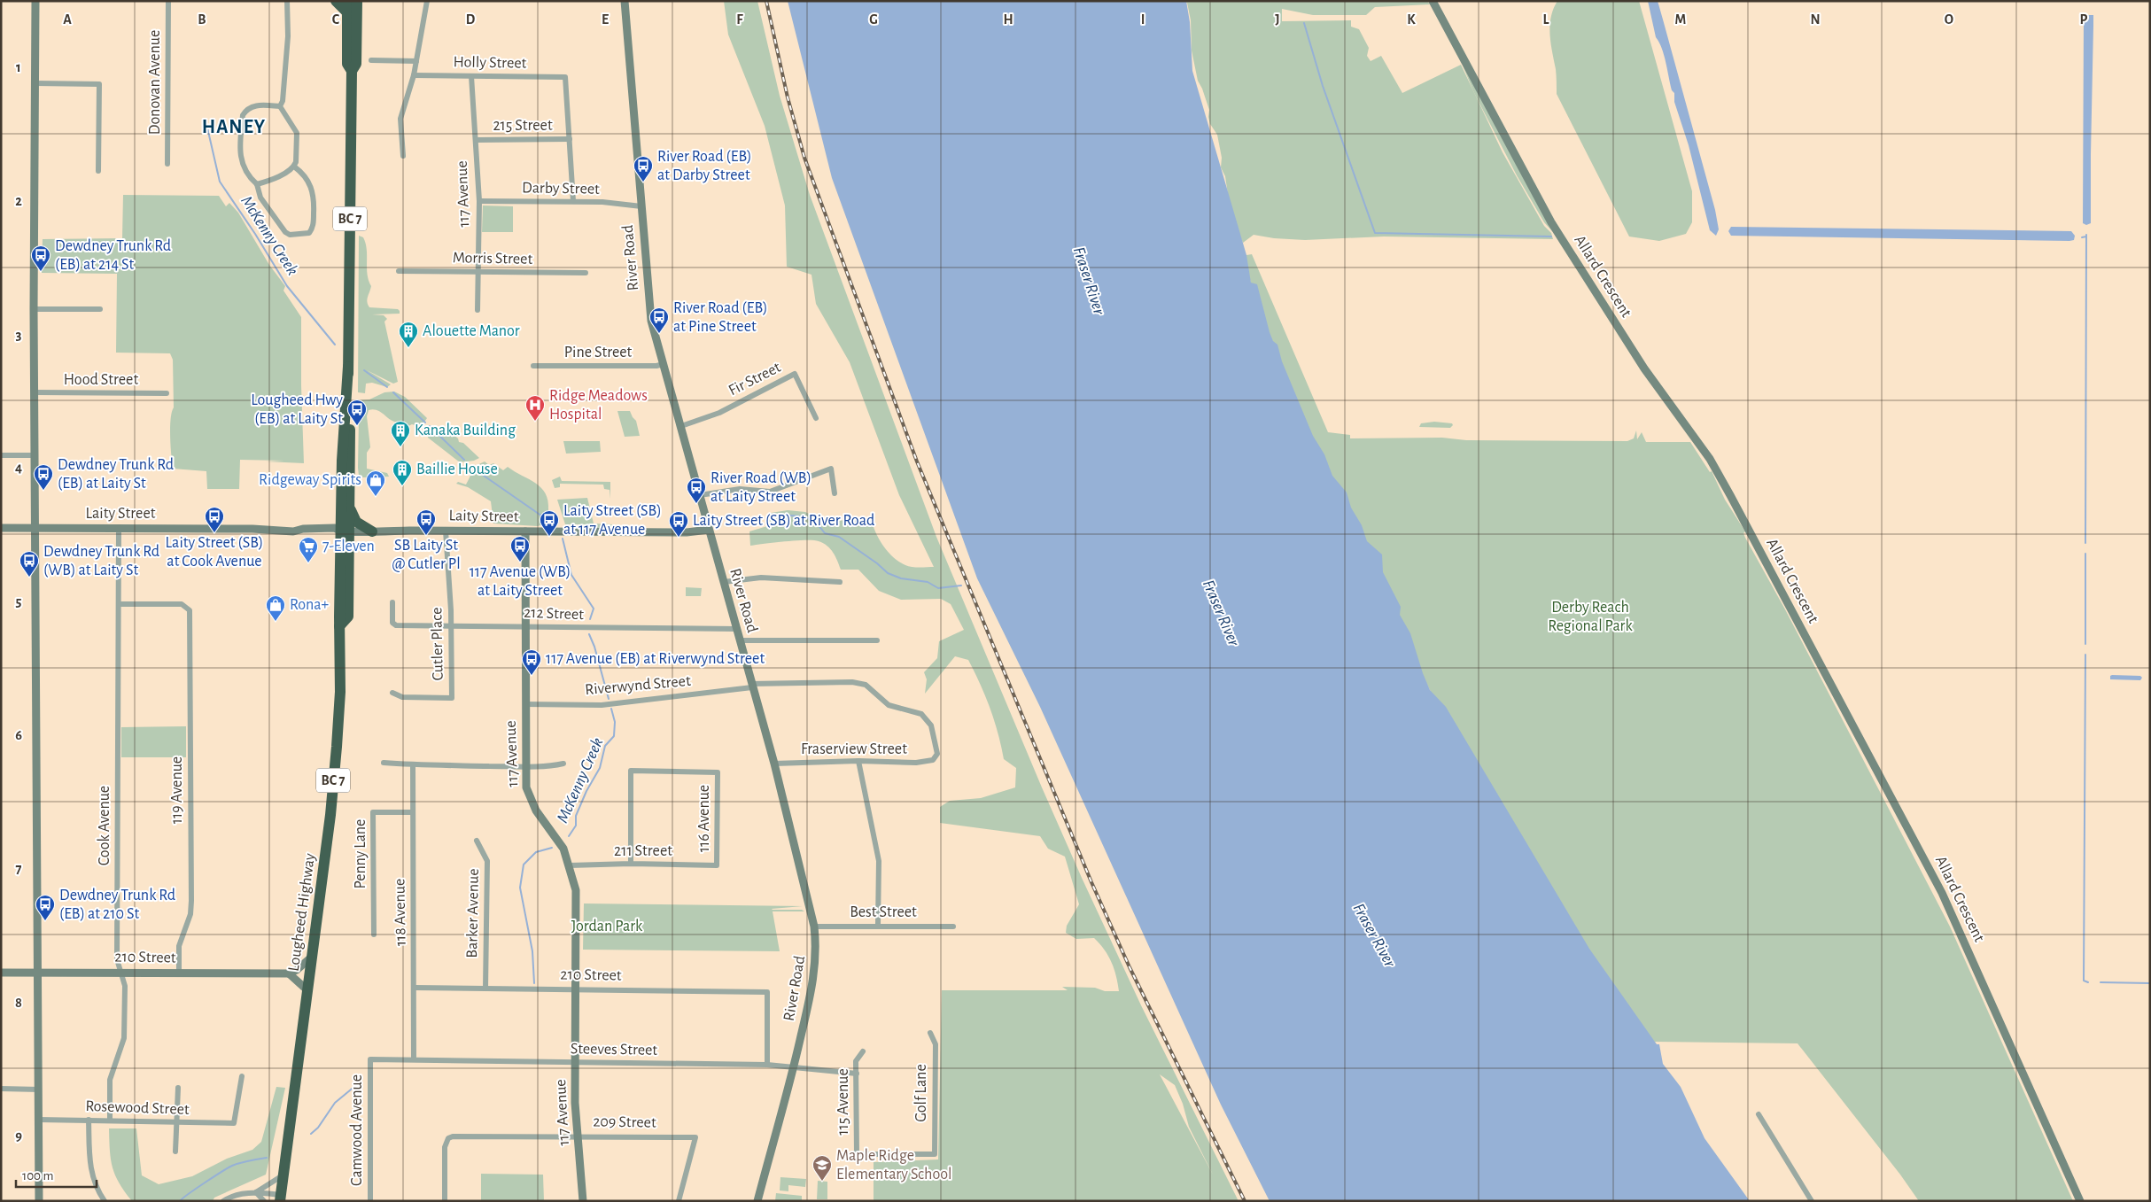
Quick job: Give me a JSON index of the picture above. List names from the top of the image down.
{
  "streets": {
    "highway": ["BC 7", "Lougheed Highway"],
    "street": [
      "Holly Street",
      "Donovan Avenue",
      "215 Street",
      "Darby Street",
      "117 Avenue",
      "River Road",
      "Morris Street",
      "Allard Crescent",
      "Pine Street",
      "Fir Street",
      "Hood Street",
      "Laity Street",
      "212 Street",
      "Cutler Place",
      "Riverwynd Street",
      "Fraserview Street",
      "119 Avenue",
      "116 Avenue",
      "Cook Avenue",
      "211 Street",
      "Penny Lane",
      "118 Avenue",
      "Best Street",
      "Barker Avenue",
      "210 Street",
      "Steeves Street",
      "Golf Lane",
      "115 Avenue",
      "Rosewood Street",
      "209 Street",
      "Camwood Avenue"
    ]
  },
  "crossings": [
    ["Holly Street", "215 Street"],
    ["Holly Street", "117 Avenue"],
    ["215 Street", "117 Avenue"],
    ["Darby Street", "117 Avenue"],
    ["Darby Street", "River Road"],
    ["117 Avenue", "Morris Street"],
    ["117 Avenue", "Laity Street"],
    ["117 Avenue", "212 Street"],
    ["117 Avenue", "Riverwynd Street"],
    ["117 Avenue", "211 Street"],
    ["117 Avenue", "210 Street"],
    ["117 Avenue", "Steeves Street"],
    ["117 Avenue", "209 Street"],
    ["River Road", "Pine Street"],
    ["River Road", "Fir Street"],
    ["River Road", "Laity Street"],
    ["River Road", "212 Street"],
    ["River Road", "Riverwynd Street"],
    ["River Road", "Fraserview Street"],
    ["River Road", "Best Street"],
    ["River Road", "Steeves Street"],
    ["Laity Street", "Cutler Place"],
    ["Laity Street", "Cook Avenue"],
    ["Laity Street", "Lougheed Highway"],
    ["212 Street", "Cutler Place"],
    ["Riverwynd Street", "Fraserview Street"],
    ["119 Avenue", "Cook Avenue"],
    ["119 Avenue", "210 Street"],
    ["116 Avenue", "211 Street"],
    ["Cook Avenue", "210 Street"],
    ["Cook Avenue", "Rosewood Street"],
    ["Penny Lane", "118 Avenue"],
    ["118 Avenue", "210 Street"],
    ["118 Avenue", "Steeves Street"],
    ["Barker Avenue", "210 Street"],
    ["210 Street", "Steeves Street"],
    ["Steeves Street", "115 Avenue"],
    ["Steeves Street", "Camwood Avenue"],
    ["Golf Lane", "115 Avenue"]
  ],
  "districts": ["HANEY"],
  "water": ["McKenny Creek", "Fraser River"],
  "parks": ["Derby Reach Regional Park", "Jordan Park"],
  "places": {
    "bus stop": [
      "River Road (EB) at Darby Street",
      "Dewdney Trunk Rd (EB) at 214 St",
      "River Road (EB) at Pine Street",
      "Lougheed Hwy (EB) at Laity St",
      "Dewdney Trunk Rd (EB) at Laity St",
      "River Road (WB) at Laity Street",
      "Laity Street (SB) at Cook Avenue",
      "SB Laity St @ Cutler Pl",
      "Laity Street (SB) at 117 Avenue",
      "Laity Street (SB) at River Road",
      "117 Avenue (WB) at Laity Street",
      "Dewdney Trunk Rd (WB) at Laity St",
      "117 Avenue (EB) at Riverwynd Street",
      "Dewdney Trunk Rd (EB) at 210 St"
    ],
    "building": ["Alouette Manor", "Kanaka Building", "Baillie House"],
    "hospital": ["Ridge Meadows Hospital"],
    "shop": ["Ridgeway Spirits", "Rona+"],
    "supermarket": ["7-Eleven"],
    "school or university": ["Maple Ridge Elementary School"]
  },
  "scale_bar": "100 m",
  "grid": {
    "columns": [
      "A",
      "B",
      "C",
      "D",
      "E",
      "F",
      "G",
      "H",
      "I",
      "J",
      "K",
      "L",
      "M",
      "N",
      "O",
      "P"
    ],
    "rows": [
      "1",
      "2",
      "3",
      "4",
      "5",
      "6",
      "7",
      "8",
      "9"
    ]
  }
}
